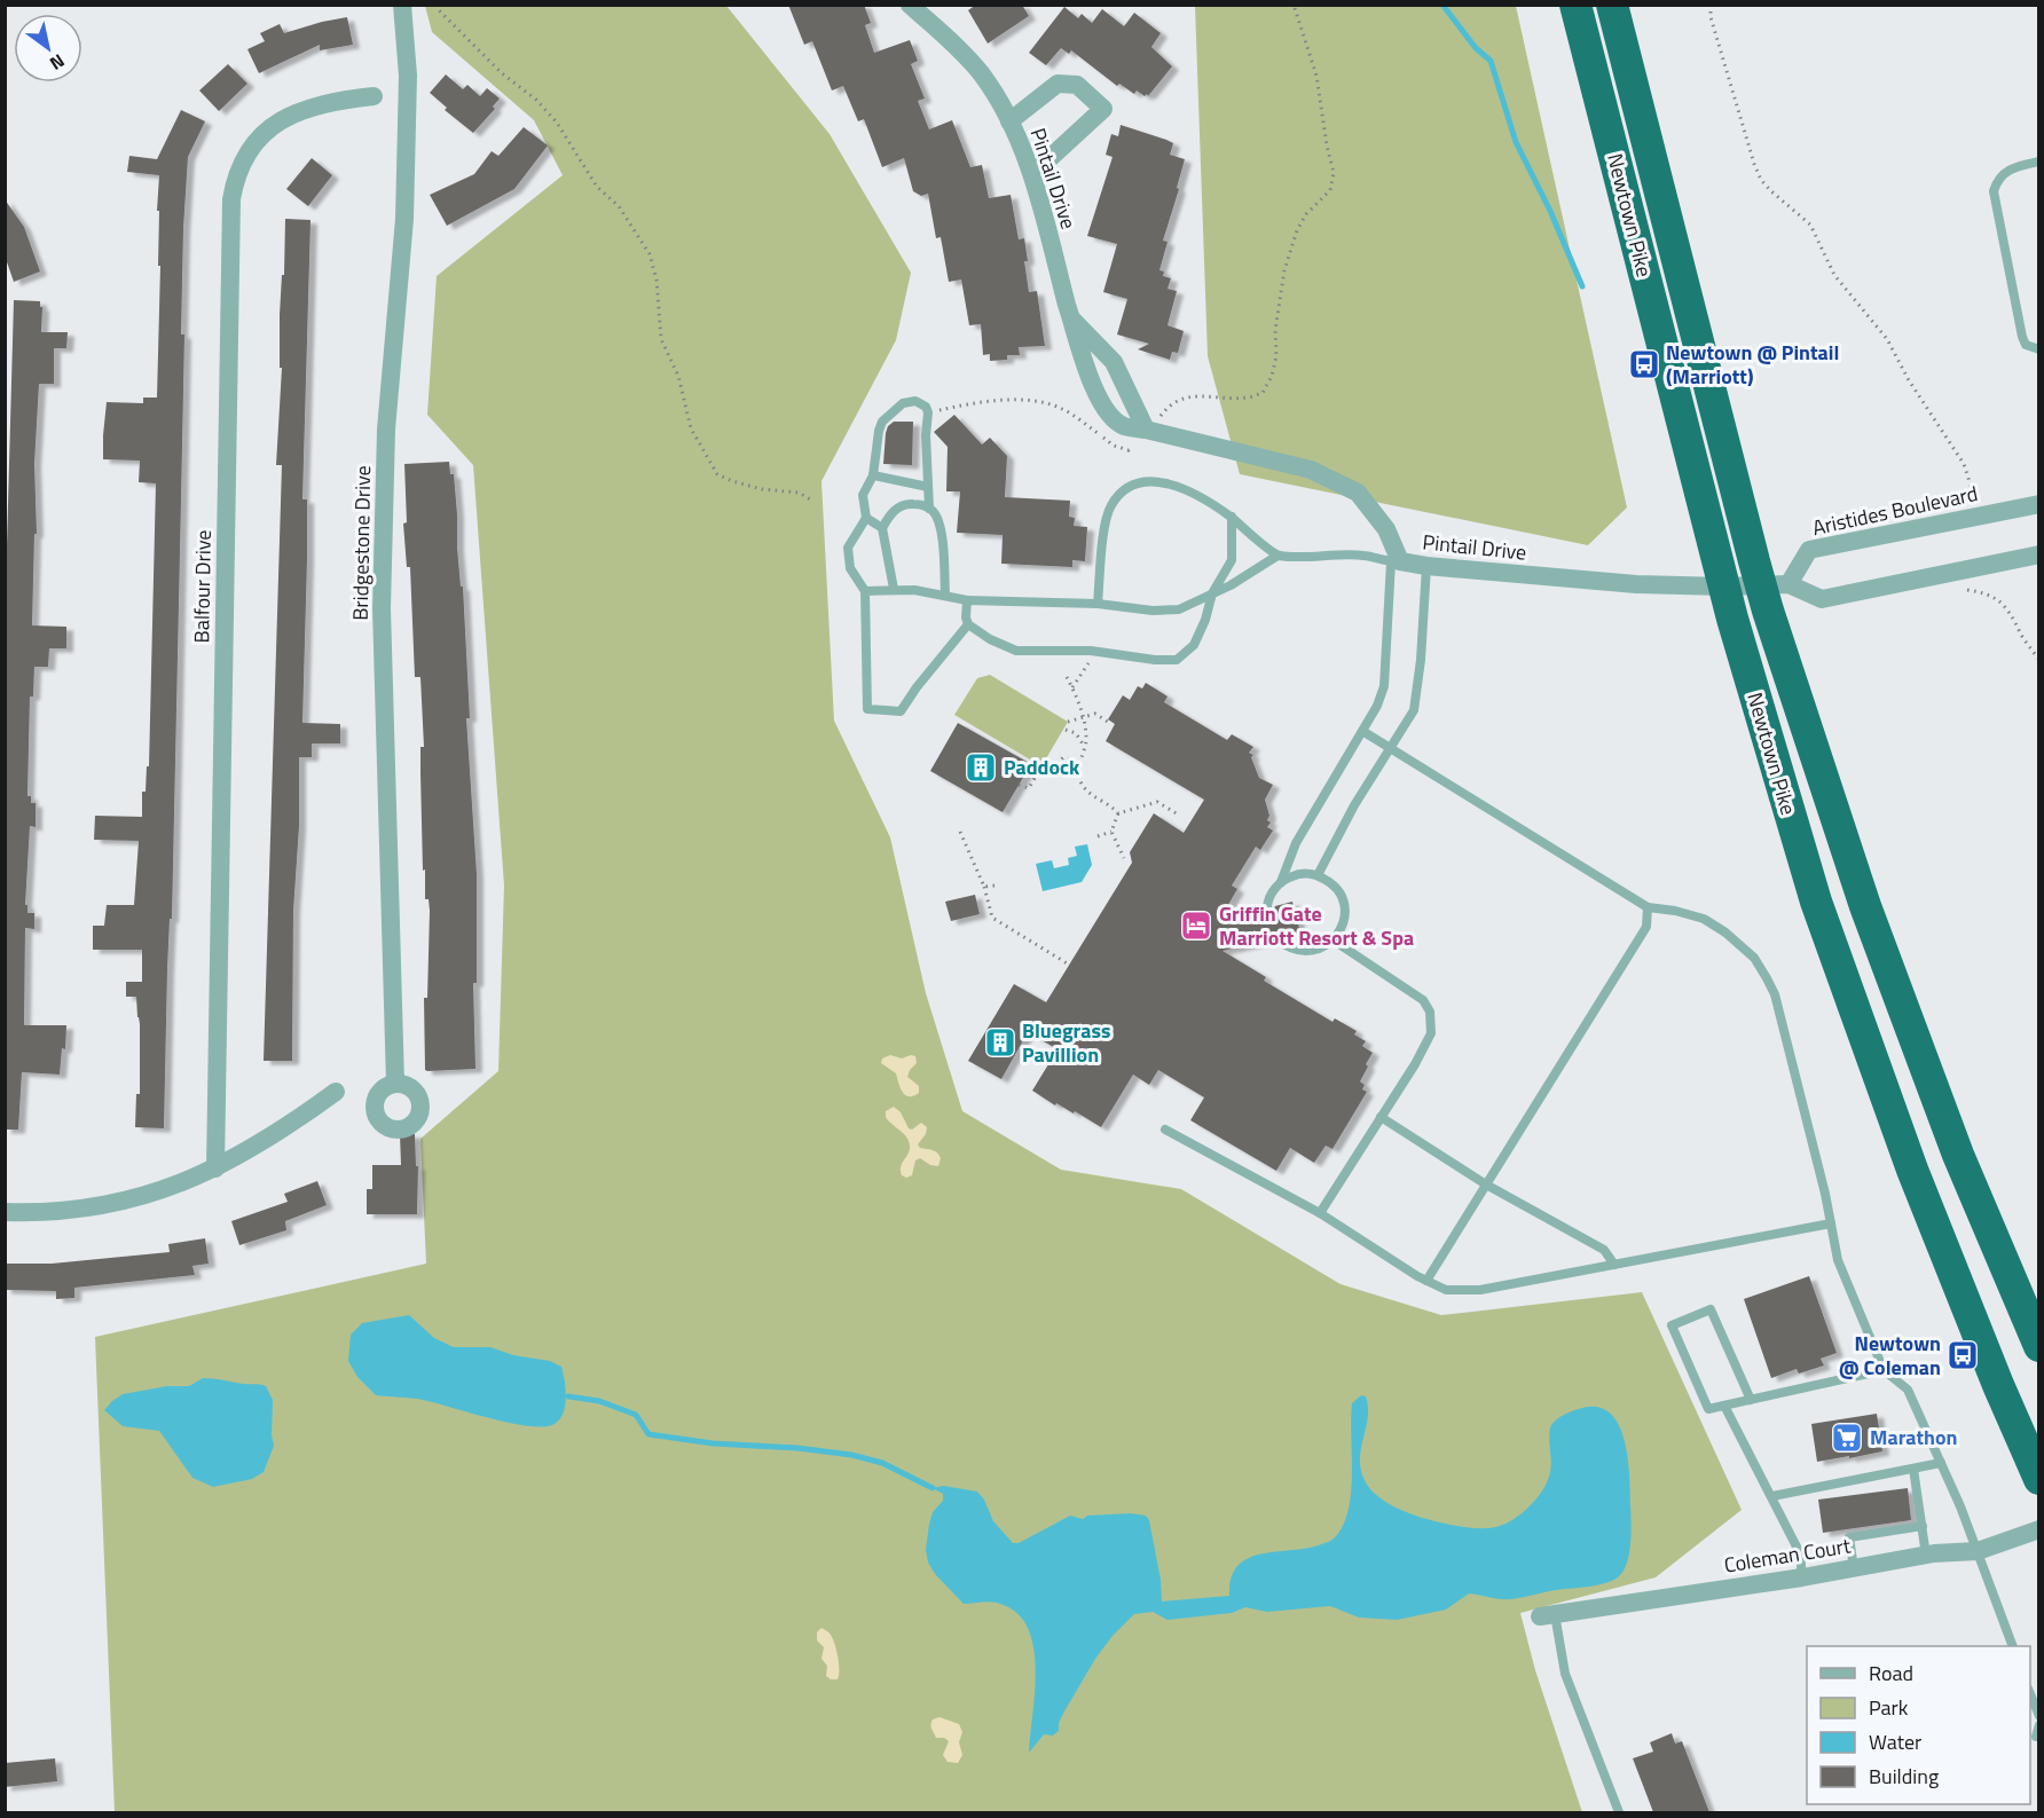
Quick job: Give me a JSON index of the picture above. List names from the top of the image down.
{
  "streets": {
    "highway": ["Newtown Pike"],
    "street": [
      "Pintail Drive",
      "Aristides Boulevard",
      "Bridgestone Drive",
      "Balfour Drive",
      "Coleman Court"
    ]
  },
  "crossings": [
    ["Pintail Drive", "Newtown Pike"],
    ["Pintail Drive", "Aristides Boulevard"],
    ["Newtown Pike", "Aristides Boulevard"]
  ],
  "places": {
    "bus stop": ["Newtown @ Pintail (Marriott)", "Newtown @ Coleman"],
    "building": ["Paddock", "Bluegrass Pavillion"],
    "hotel": ["Griffin Gate Marriott Resort & Spa"],
    "supermarket": ["Marathon"]
  },
  "legend": [
    "Road",
    "Park",
    "Water",
    "Building"
  ],
  "north": "bottom right"
}
